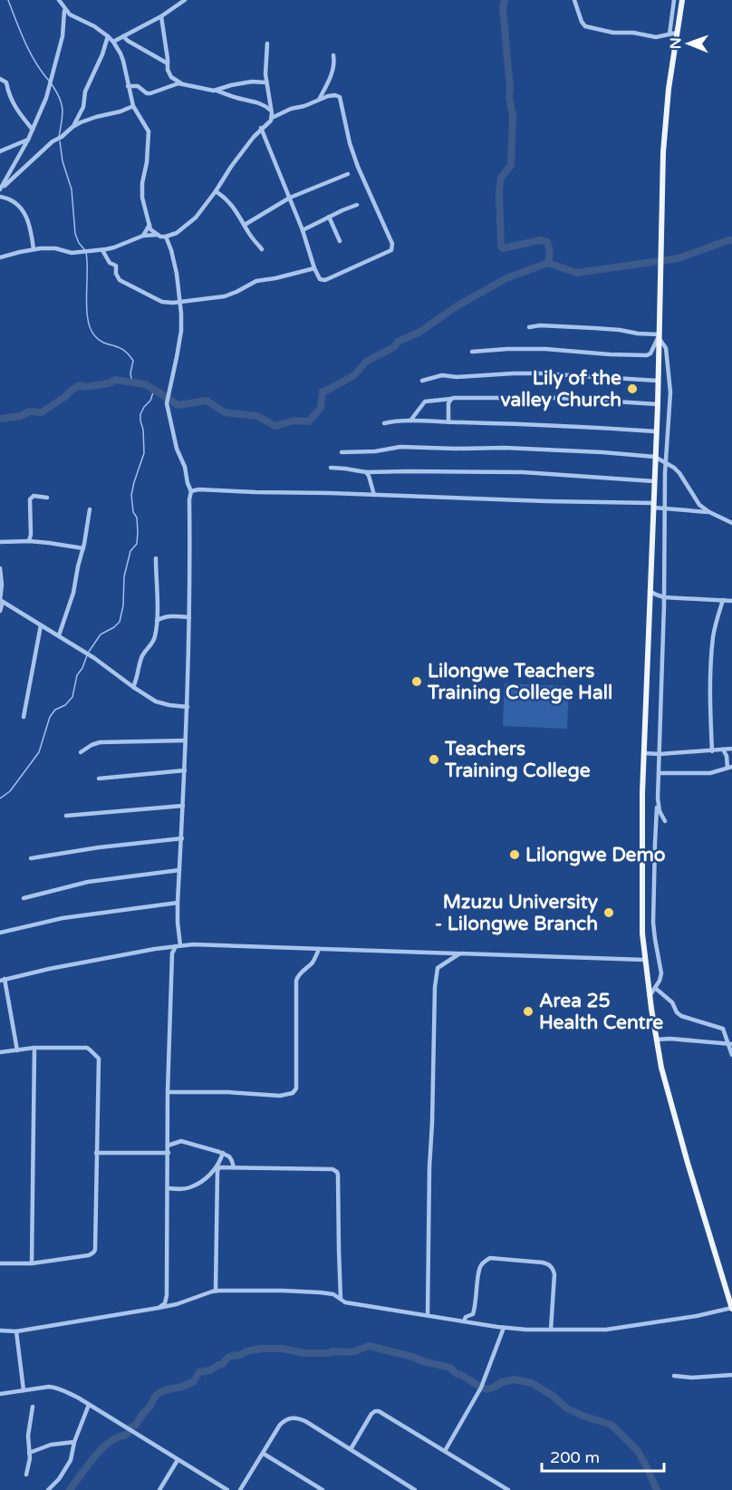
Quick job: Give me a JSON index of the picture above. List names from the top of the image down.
{
  "places": [
    "Lily of the valley Church",
    "Lilongwe Teachers Training College Hall",
    "Teachers Training College",
    "Lilongwe Demo",
    "Mzuzu University - Lilongwe Branch",
    "Area 25 Health Centre"
  ],
  "scale_bar": "200 m",
  "north": "left"
}
